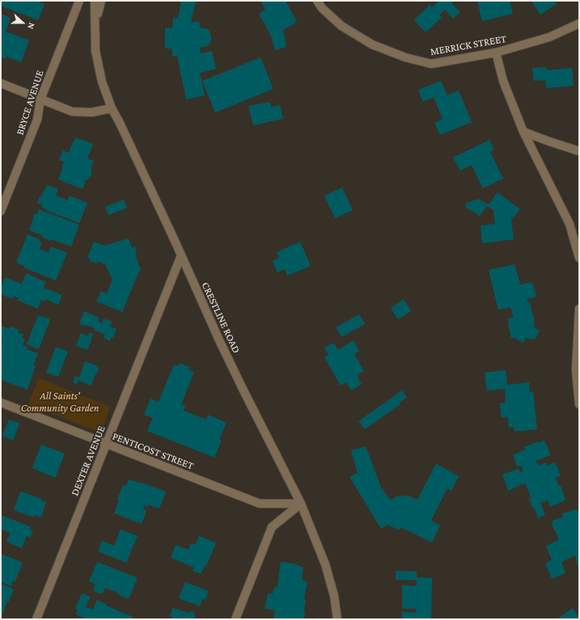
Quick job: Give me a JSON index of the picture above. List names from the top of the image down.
{
  "streets": {
    "street": [
      "MERRICK STREET",
      "BRYCE AVENUE",
      "CRESTLINE ROAD",
      "PENTICOST STREET",
      "DEXTER AVENUE"
    ]
  },
  "crossings": [
    ["CRESTLINE ROAD", "PENTICOST STREET"],
    ["CRESTLINE ROAD", "DEXTER AVENUE"],
    ["PENTICOST STREET", "DEXTER AVENUE"]
  ],
  "parks": ["All Saints' Community Garden"],
  "north": "right"
}
